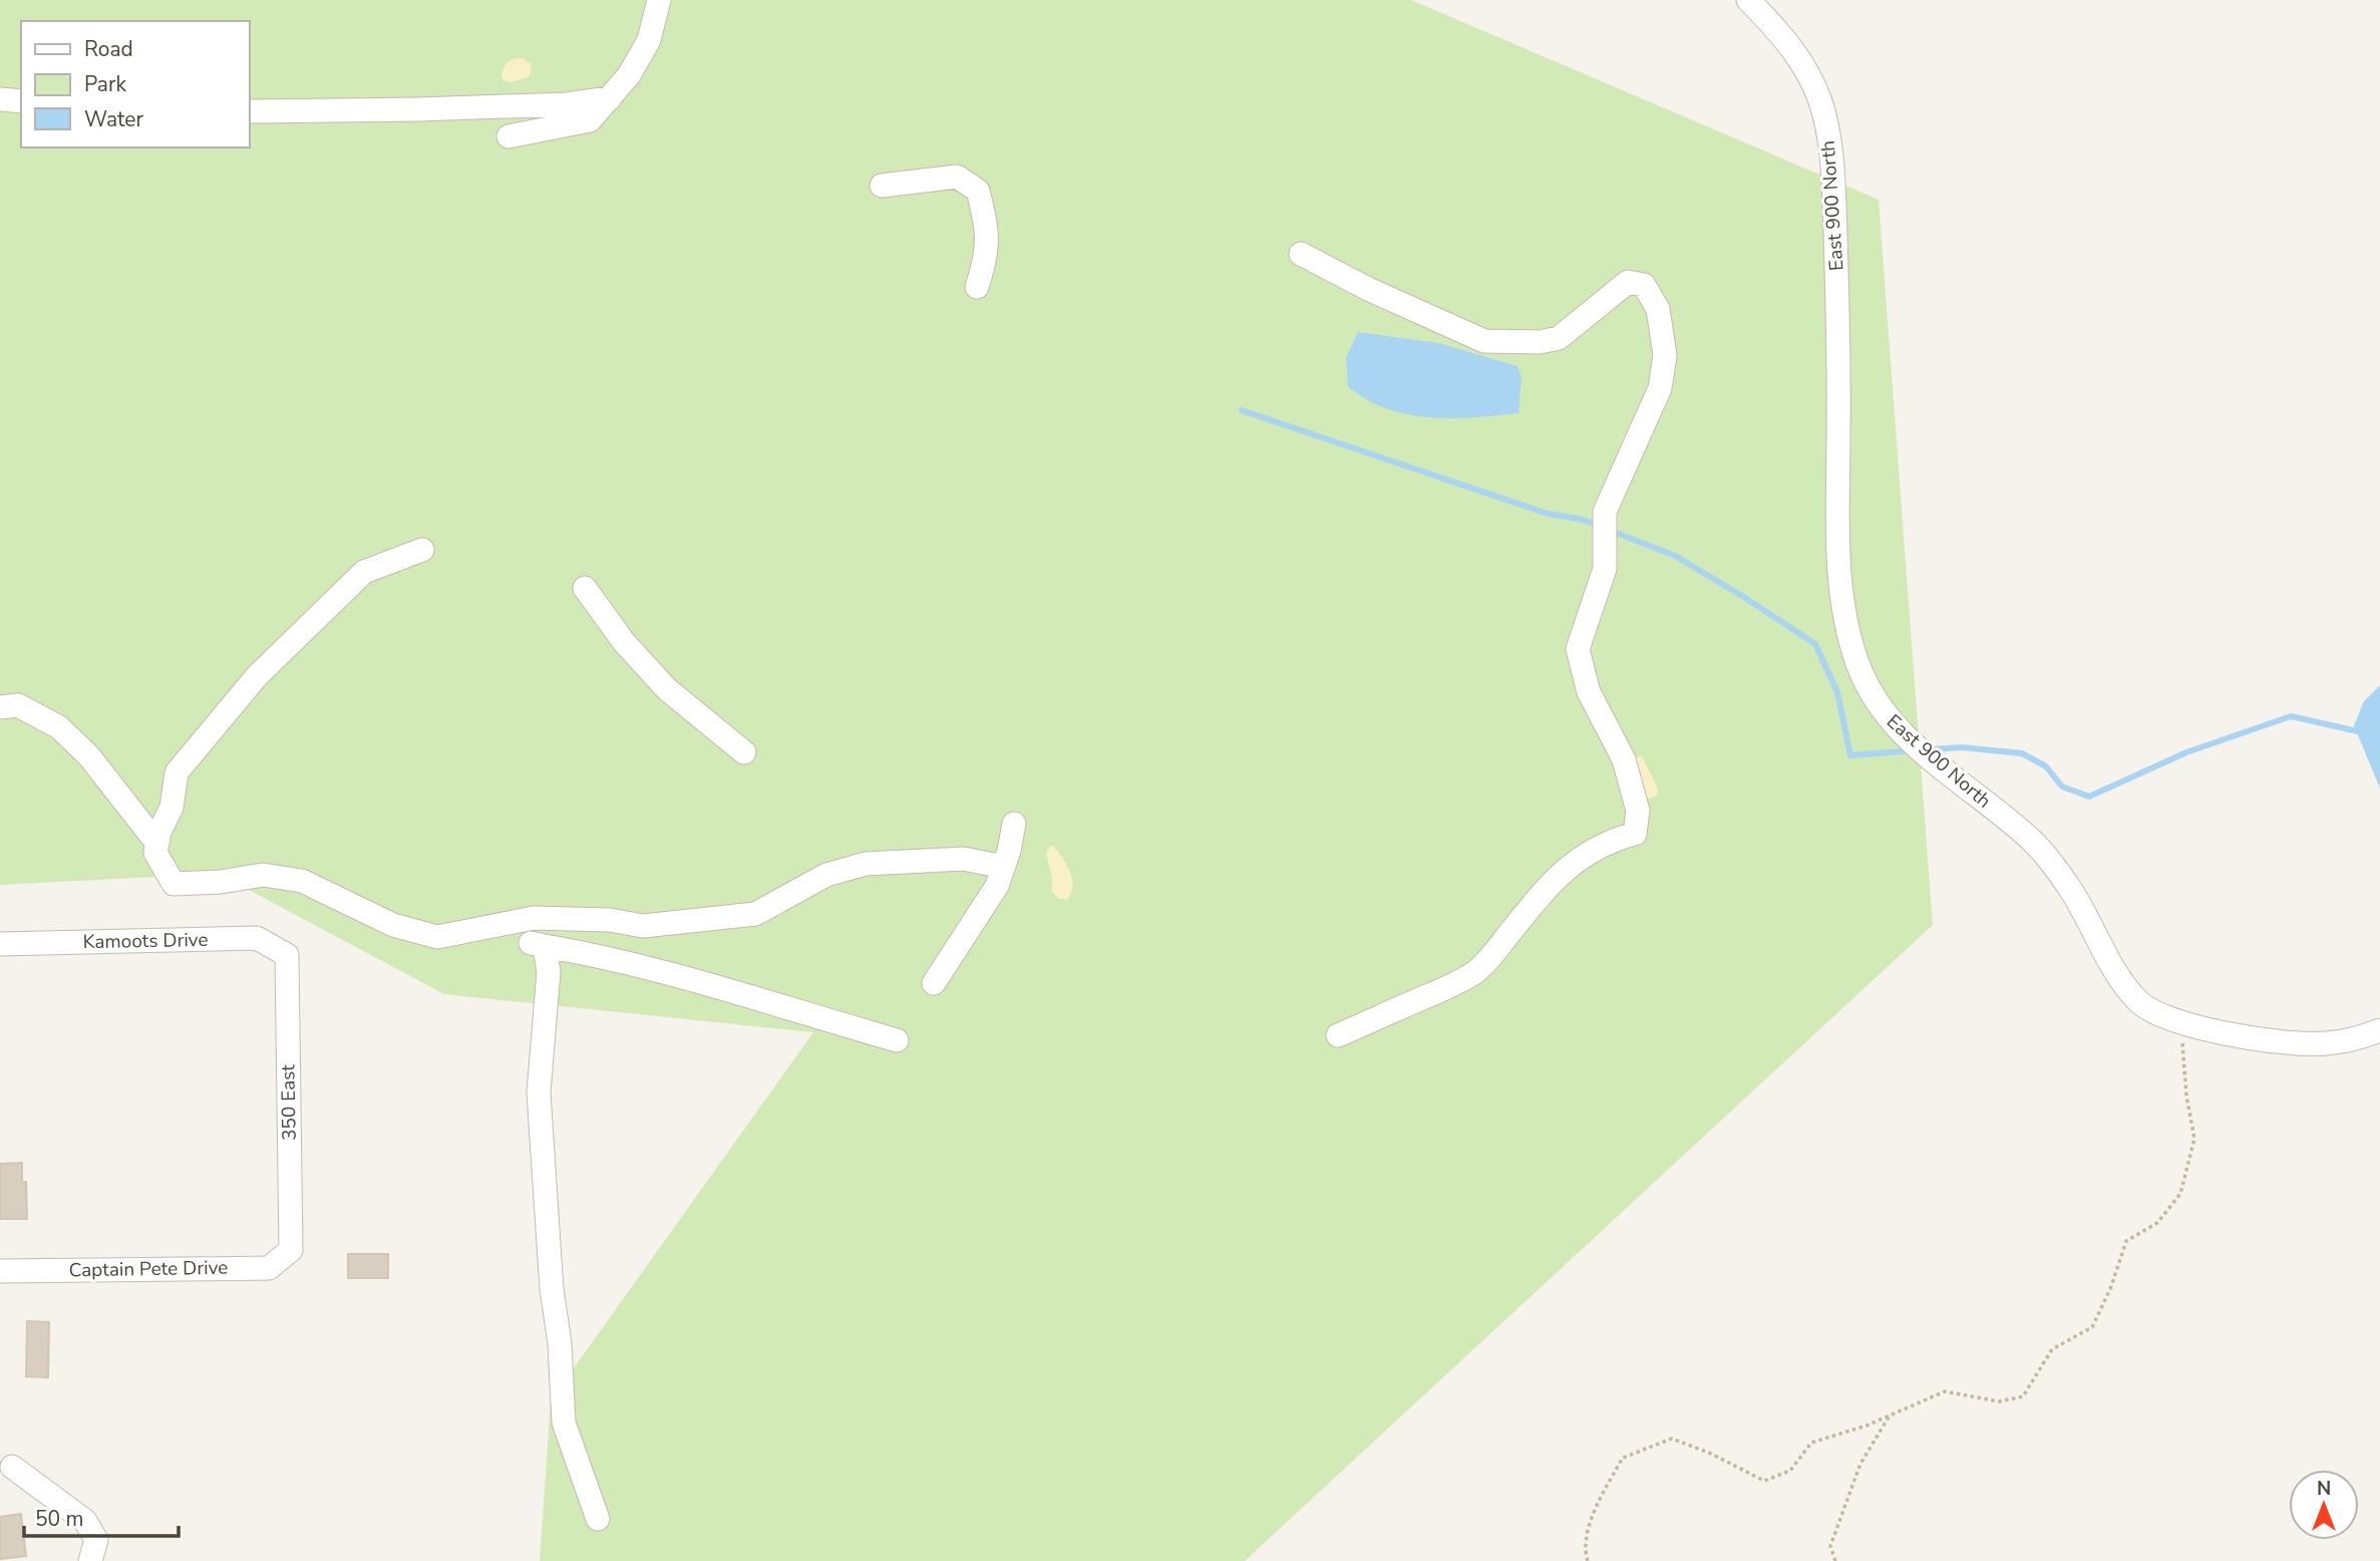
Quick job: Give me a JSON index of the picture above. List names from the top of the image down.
{
  "streets": {
    "street": [
      "East 900 North",
      "Kamoots Drive",
      "350 East",
      "Captain Pete Drive"
    ]
  },
  "crossings": [
    ["Kamoots Drive", "350 East"],
    ["350 East", "Captain Pete Drive"]
  ],
  "legend": ["Road", "Park", "Water"],
  "scale_bar": "50 m",
  "north": "top"
}
